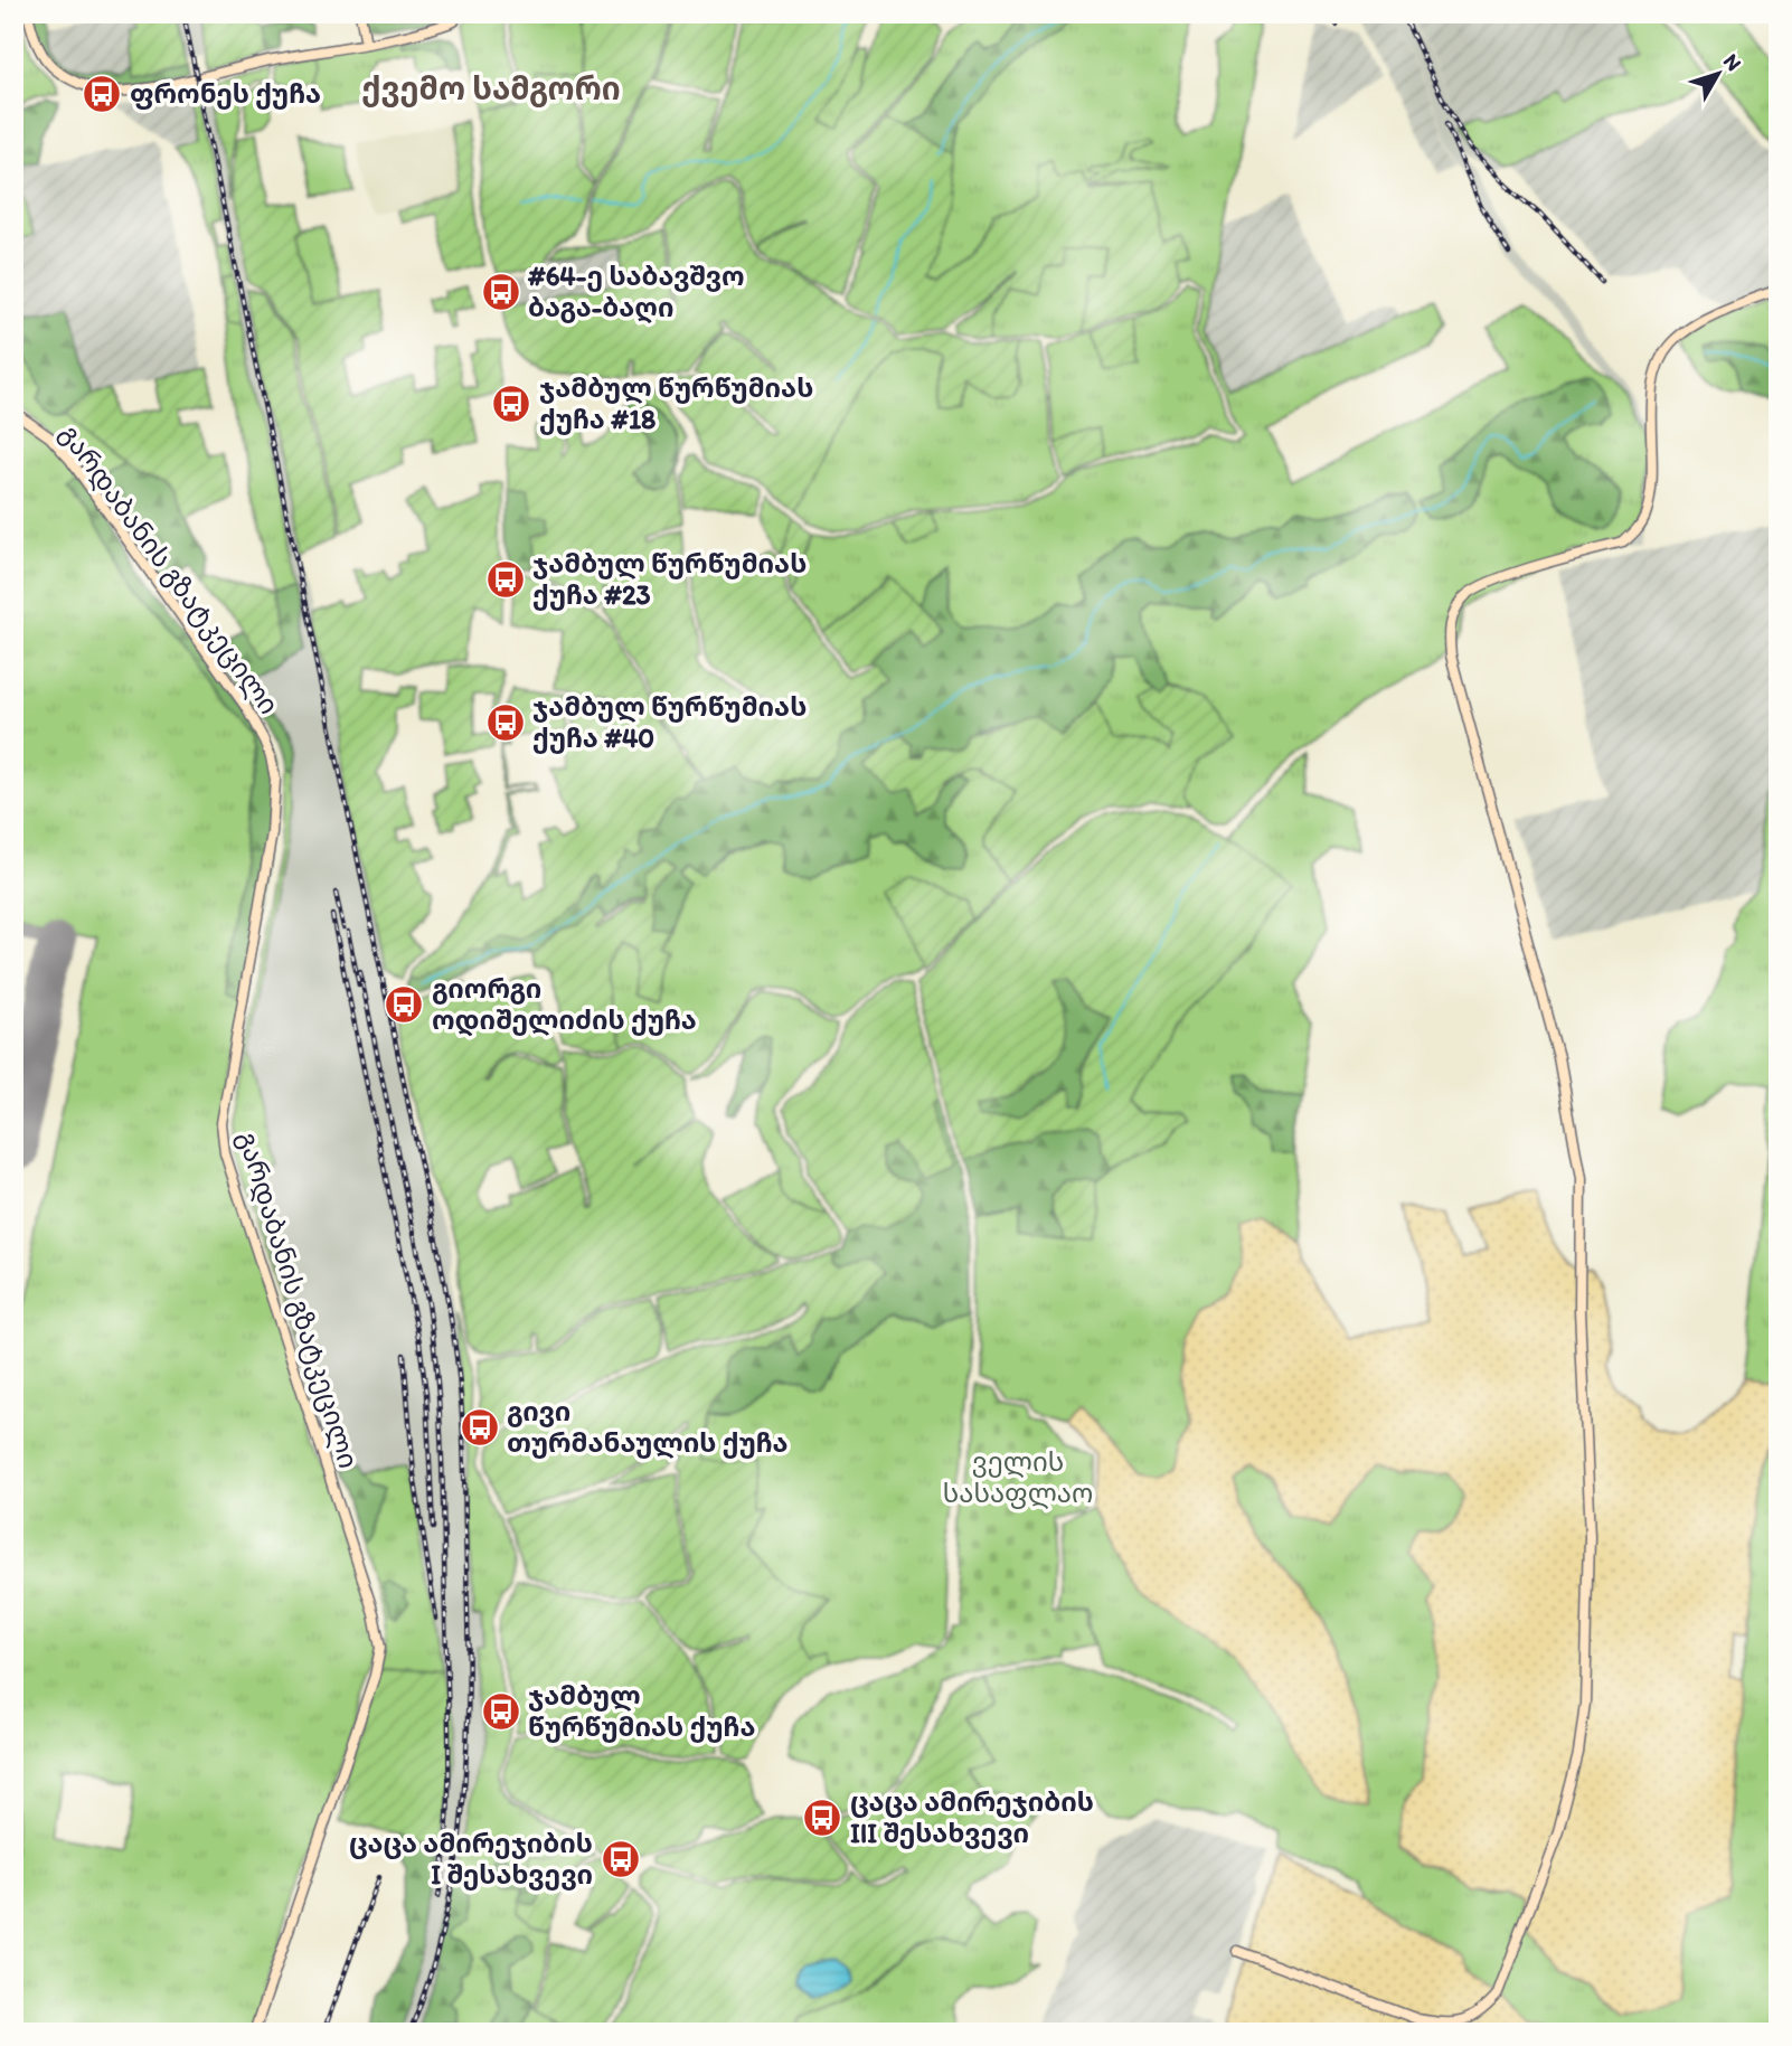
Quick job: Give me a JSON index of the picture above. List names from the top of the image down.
{
  "streets": {
    "street": ["გარდაბანის გზატკეცილი"]
  },
  "districts": ["ქვემო სამგორი"],
  "parks": ["ველის სასაფლაო"],
  "places": {
    "bus stop": [
      "ფრონეს ქუჩა",
      "#64-ე საბავშვო ბაგა-ბაღი",
      "ჯამბულ წურწუმიას ქუჩა #18",
      "ჯამბულ წურწუმიას ქუჩა #23",
      "ჯამბულ წურწუმიას ქუჩა #40",
      "გიორგი ოდიშელიძის ქუჩა",
      "გივი თურმანაულის ქუჩა",
      "ჯამბულ წურწუმიას ქუჩა",
      "ცაცა ამირეჯიბის III შესახვევი",
      "ცაცა ამირეჯიბის I შესახვევი"
    ]
  },
  "north": "top right"
}
